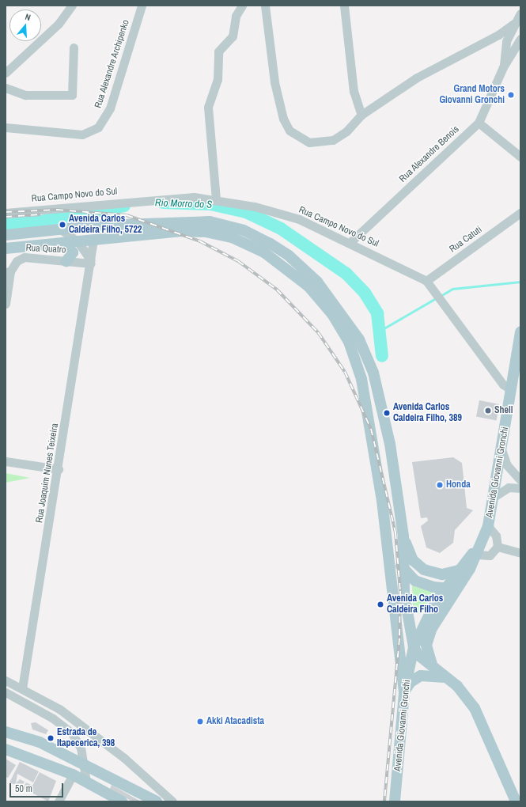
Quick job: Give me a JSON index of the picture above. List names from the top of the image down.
{
  "streets": {
    "main road": ["Avenida Giovanni Gronchi"],
    "street": [
      "Rua Alexandre Archipenko",
      "Rua Alexandre Benois",
      "Rua Campo Novo do Sul",
      "Rua Catuti",
      "Rua Quatro",
      "Rua Joaquim Nunes Teixeira"
    ]
  },
  "crossings": [
    ["Rua Alexandre Benois", "Rua Campo Novo do Sul"],
    ["Rua Campo Novo do Sul", "Rua Catuti"],
    ["Rua Campo Novo do Sul", "Avenida Giovanni Gronchi"],
    ["Rua Quatro", "Rua Joaquim Nunes Teixeira"]
  ],
  "water": ["Rio Morro do S"],
  "places": [
    "Grand Motors Giovanni Gronchi",
    "Avenida Carlos Caldeira Filho, 5722",
    "Shell",
    "Avenida Carlos Caldeira Filho, 389",
    "Honda",
    "Avenida Carlos Caldeira Filho",
    "Akki Atacadista",
    "Estrada de Itapecerica, 398"
  ],
  "scale_bar": "50 m",
  "north": "top"
}
